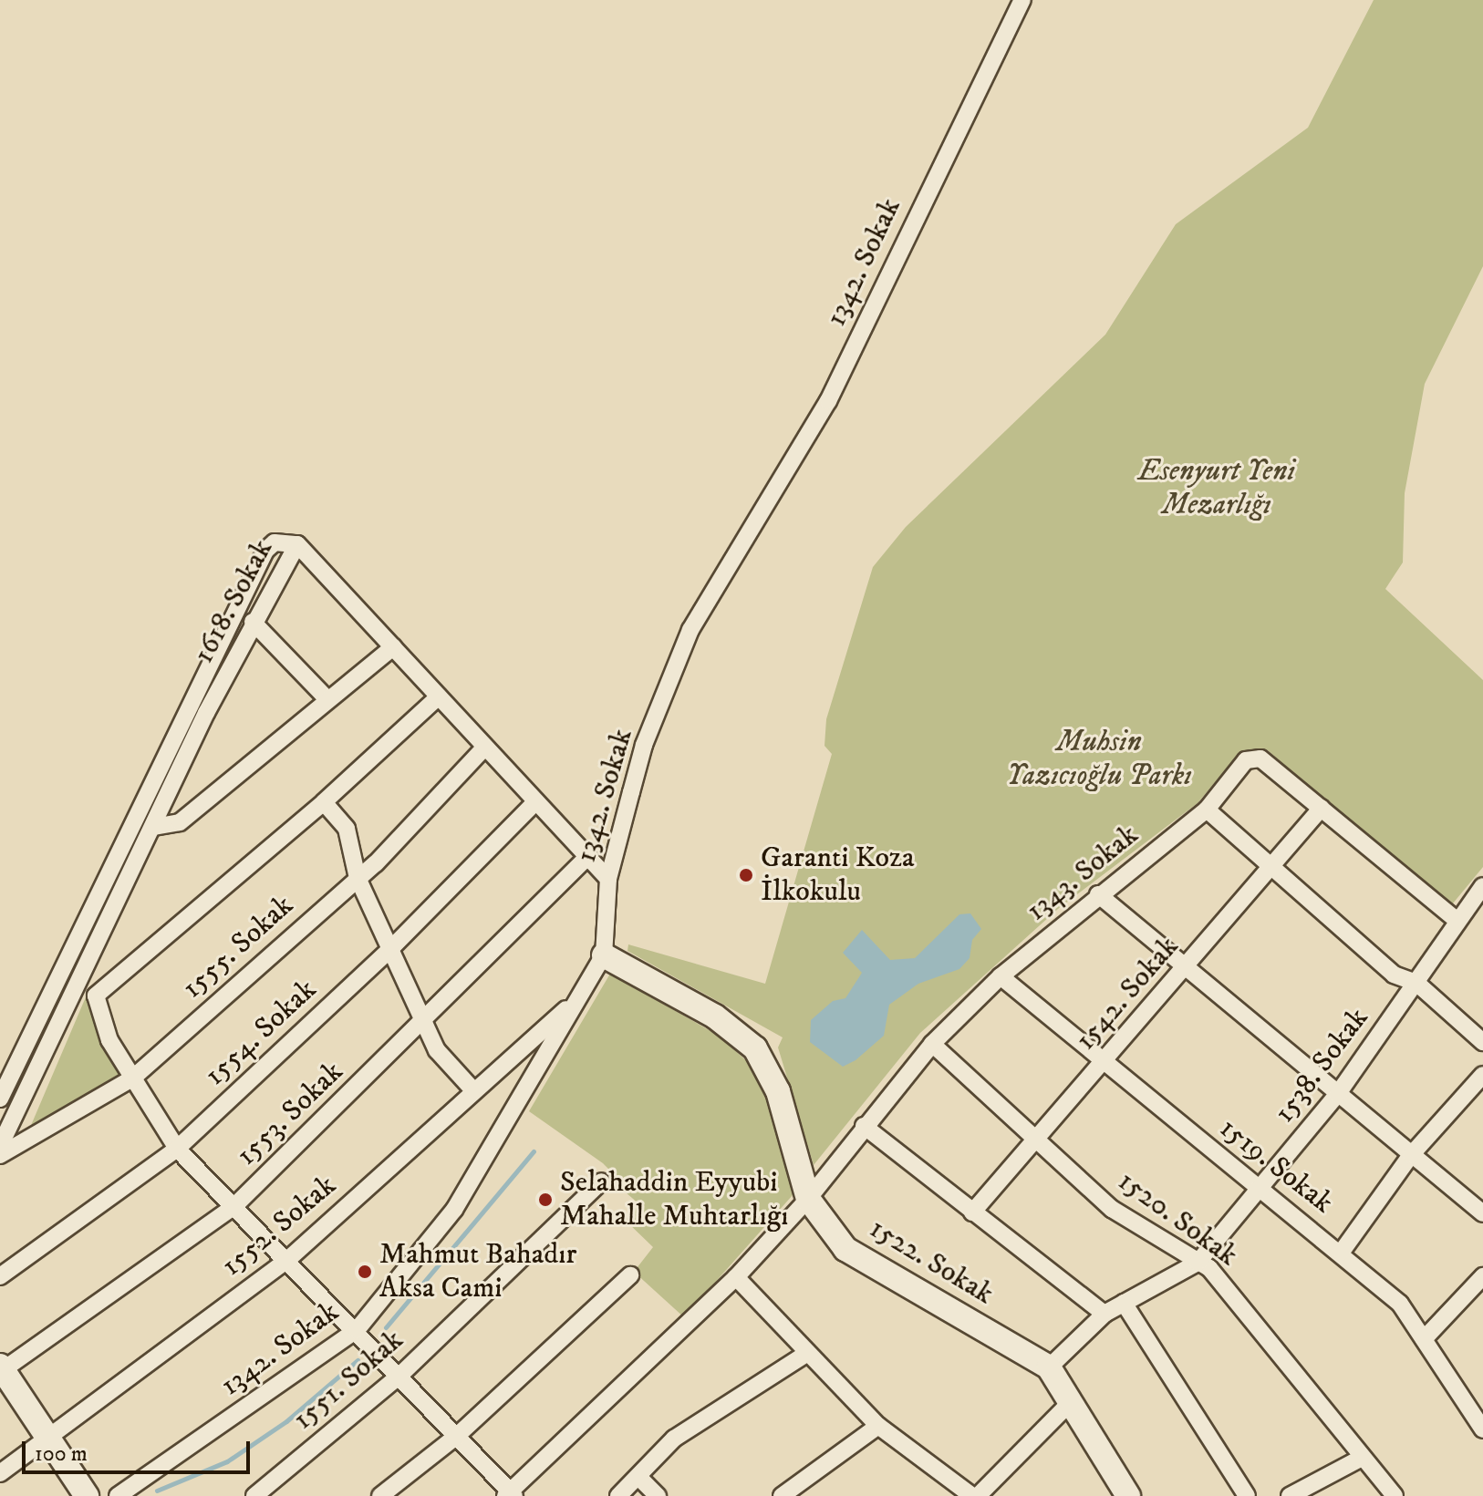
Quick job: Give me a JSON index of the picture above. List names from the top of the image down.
{
  "streets": {
    "street": [
      "1342. Sokak",
      "1618. Sokak",
      "1343. Sokak",
      "1555. Sokak",
      "1542. Sokak",
      "1554. Sokak",
      "1538. Sokak",
      "1553. Sokak",
      "1519. Sokak",
      "1520. Sokak",
      "1552. Sokak",
      "1522. Sokak",
      "1551. Sokak"
    ]
  },
  "crossings": [
    ["1342. Sokak", "1552. Sokak"],
    ["1342. Sokak", "1522. Sokak"],
    ["1343. Sokak", "1542. Sokak"],
    ["1343. Sokak", "1538. Sokak"],
    ["1343. Sokak", "1519. Sokak"],
    ["1343. Sokak", "1520. Sokak"],
    ["1343. Sokak", "1522. Sokak"],
    ["1542. Sokak", "1519. Sokak"],
    ["1542. Sokak", "1520. Sokak"],
    ["1538. Sokak", "1519. Sokak"],
    ["1538. Sokak", "1520. Sokak"],
    ["1538. Sokak", "1522. Sokak"]
  ],
  "parks": ["Esenyurt Yeni Mezarlığı", "Muhsin Yazıcıoğlu Parkı"],
  "places": ["Garanti Koza İlkokulu", "Selahaddin Eyyubi Mahalle Muhtarlığı", "Mahmut Bahadır Aksa Cami"],
  "scale_bar": "100 m"
}
